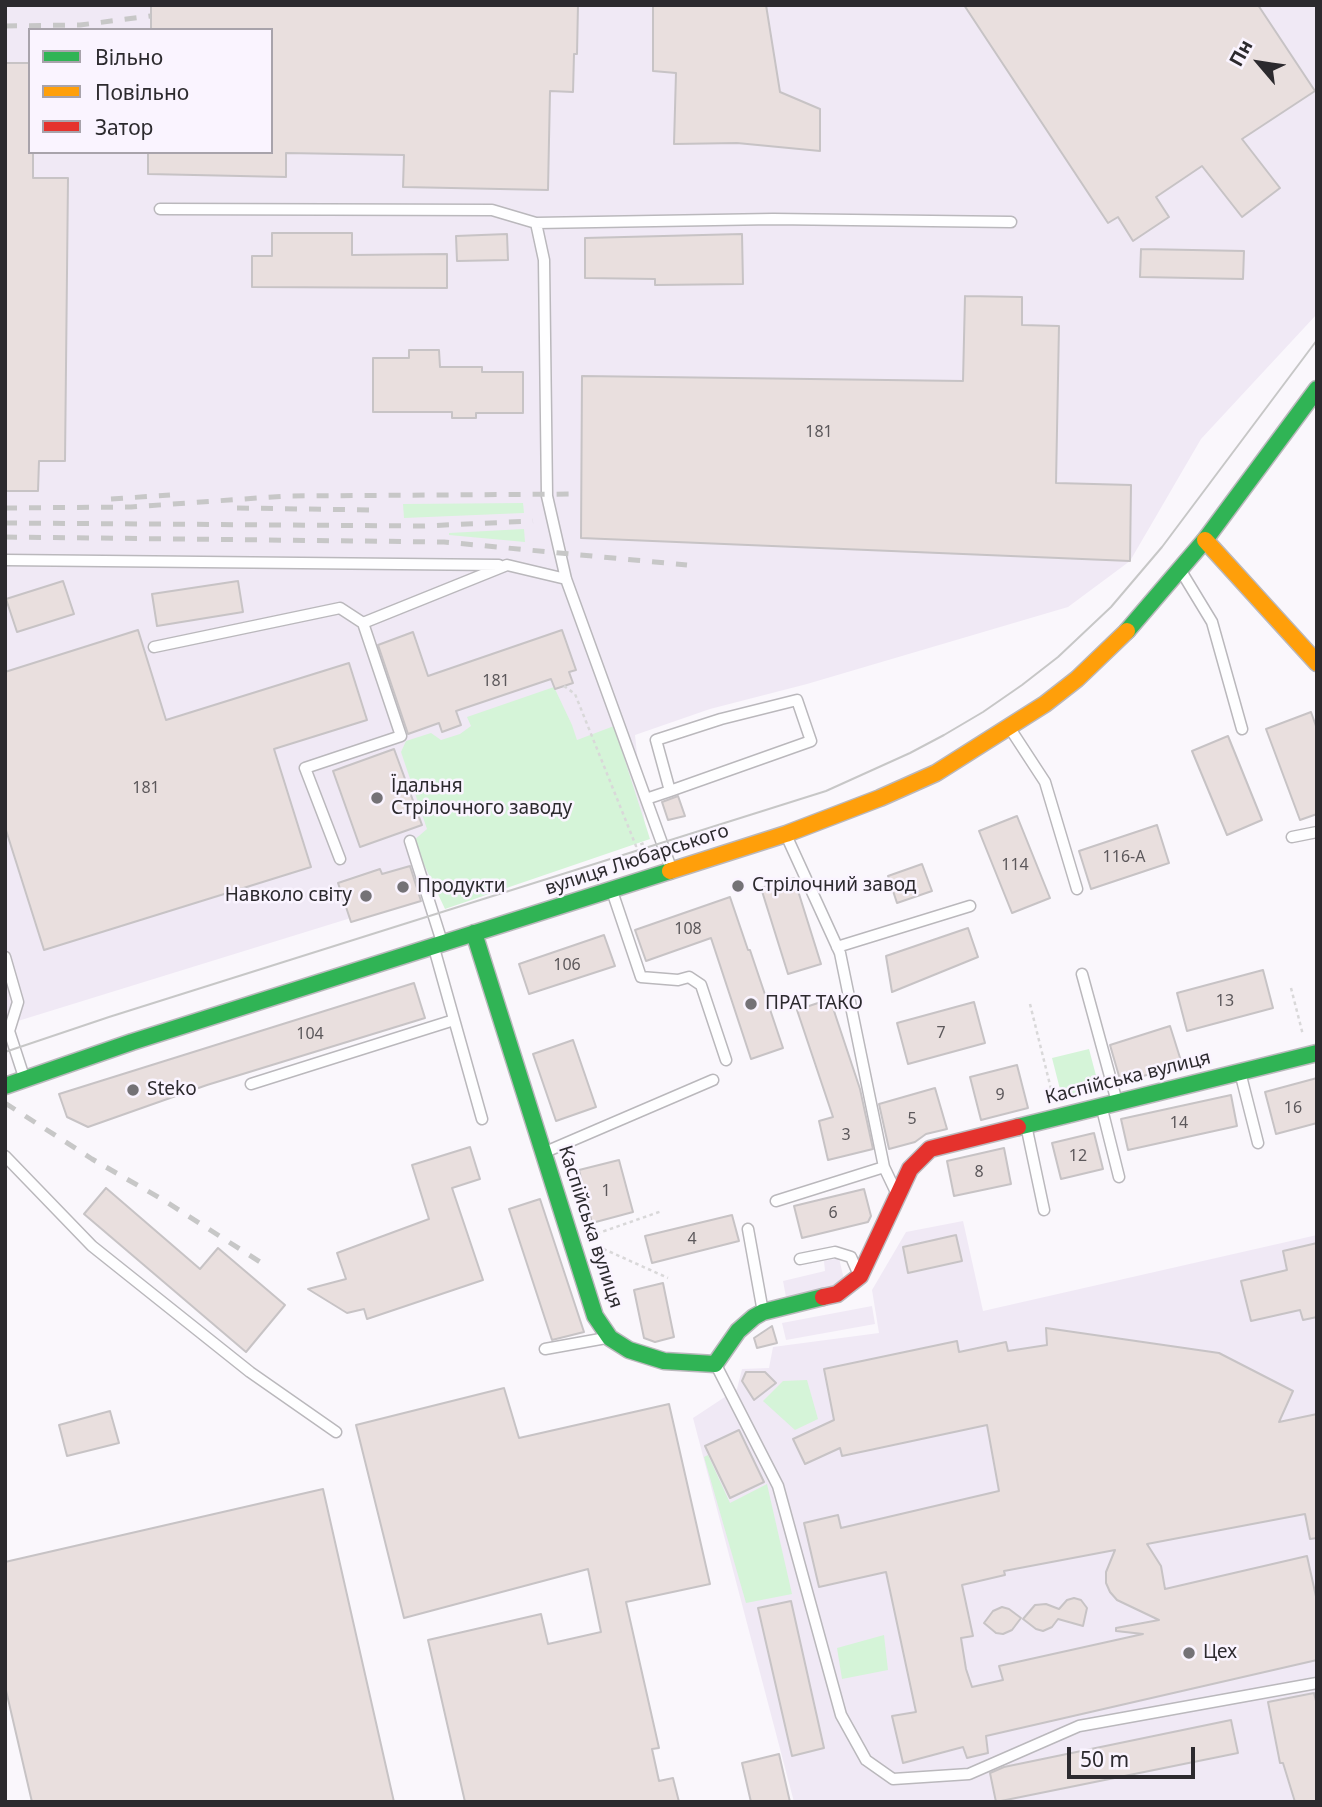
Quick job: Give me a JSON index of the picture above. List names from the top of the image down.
{
  "streets": {
    "main road": ["вулиця Любарського", "Каспійська вулиця"]
  },
  "crossings": [
    ["вулиця Любарського", "Каспійська вулиця"]
  ],
  "places": [
    "Їдальня Стрілочного заводу",
    "Стрілочний завод",
    "Продукти",
    "Навколо світу",
    "ПРАТ ТАКО",
    "Steko",
    "Цех"
  ],
  "house_numbers": [
    "181",
    "181",
    "181",
    "116-А",
    "114",
    "108",
    "106",
    "13",
    "7",
    "104",
    "9",
    "16",
    "5",
    "14",
    "3",
    "12",
    "8",
    "1",
    "6",
    "4"
  ],
  "legend": ["Вільно", "Повільно", "Затор"],
  "scale_bar": "50 m",
  "north": "top left"
}
